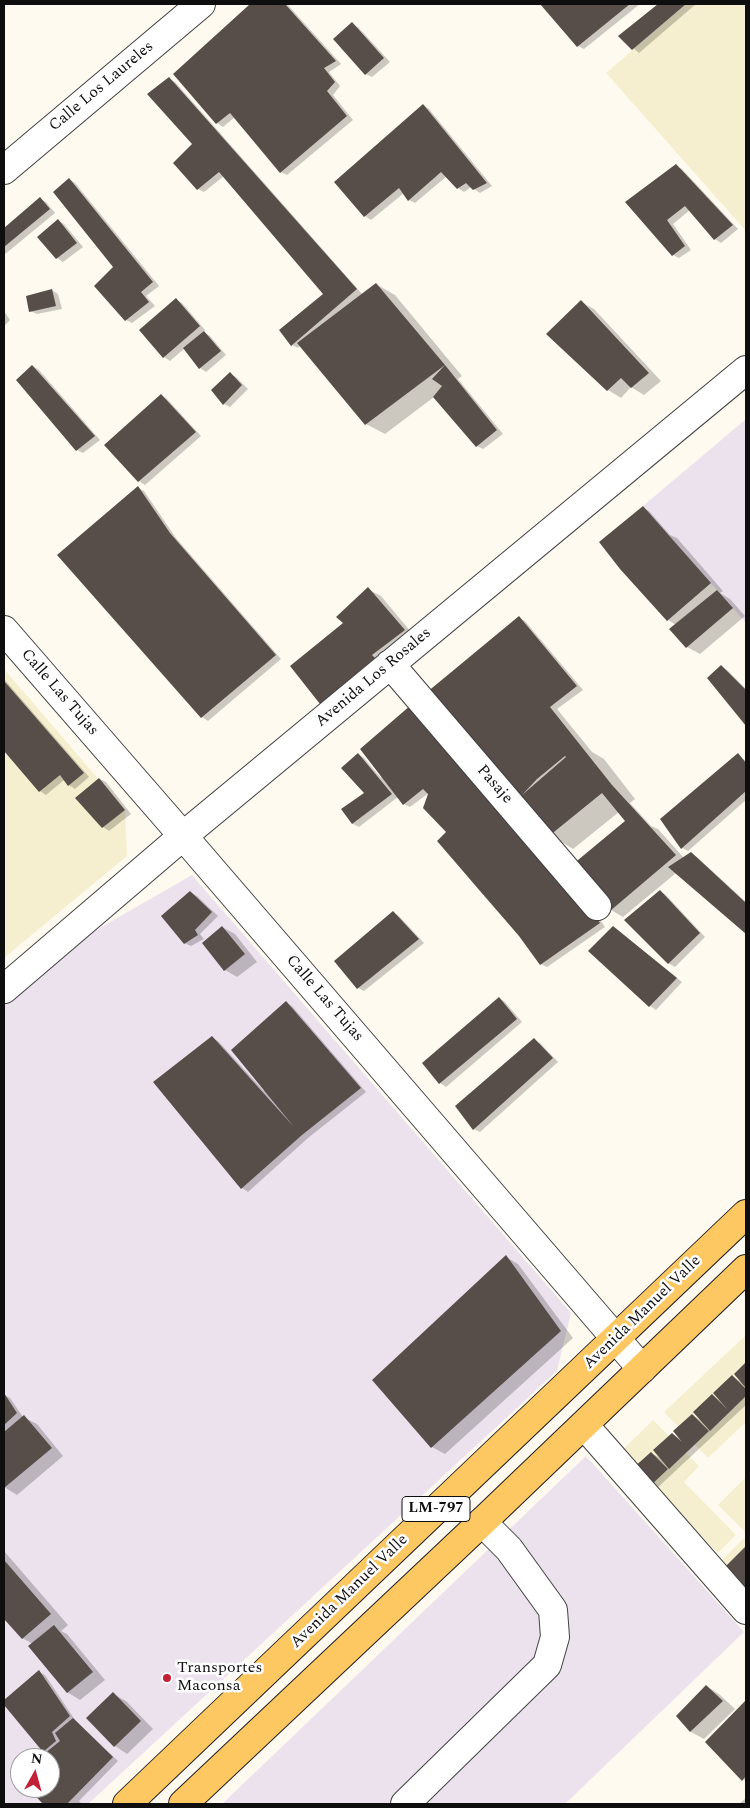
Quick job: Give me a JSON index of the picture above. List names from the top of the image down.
{
  "streets": {
    "main road": ["Avenida Manuel Valle", "LM-797"],
    "street": [
      "Calle Los Laureles",
      "Avenida Los Rosales",
      "Calle Las Tujas",
      "Pasaje"
    ]
  },
  "crossings": [
    ["Avenida Los Rosales", "Calle Las Tujas"],
    ["Avenida Los Rosales", "Pasaje"],
    ["Calle Las Tujas", "Avenida Manuel Valle"],
    ["Calle Las Tujas", "LM-797"]
  ],
  "places": ["Transportes Maconsa"],
  "north": "top"
}
